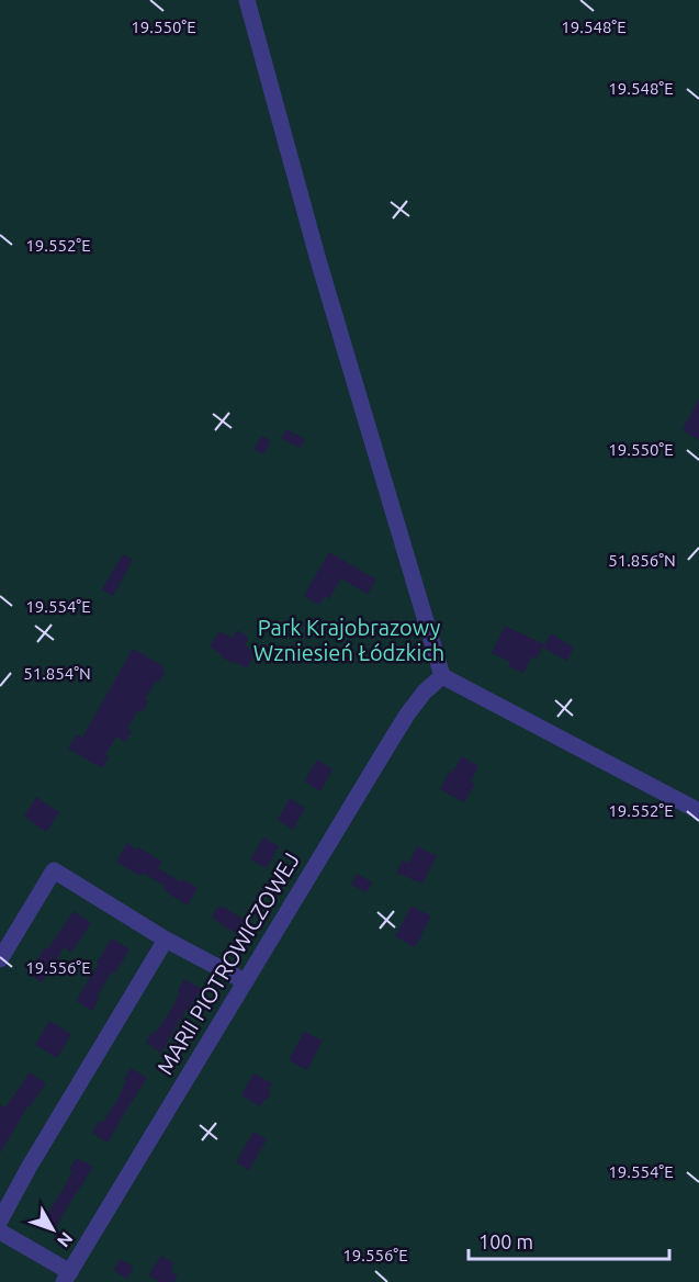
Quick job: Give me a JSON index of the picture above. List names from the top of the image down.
{
  "streets": {
    "street": ["MARII PIOTROWICZOWEJ"]
  },
  "parks": ["Park Krajobrazowy Wzniesień Łódzkich"],
  "scale_bar": "100 m",
  "north": "bottom right",
  "coordinates": [
    "19.548°E",
    "19.550°E",
    "19.552°E",
    "51.856°N",
    "19.554°E",
    "51.854°N",
    "19.556°E"
  ]
}
